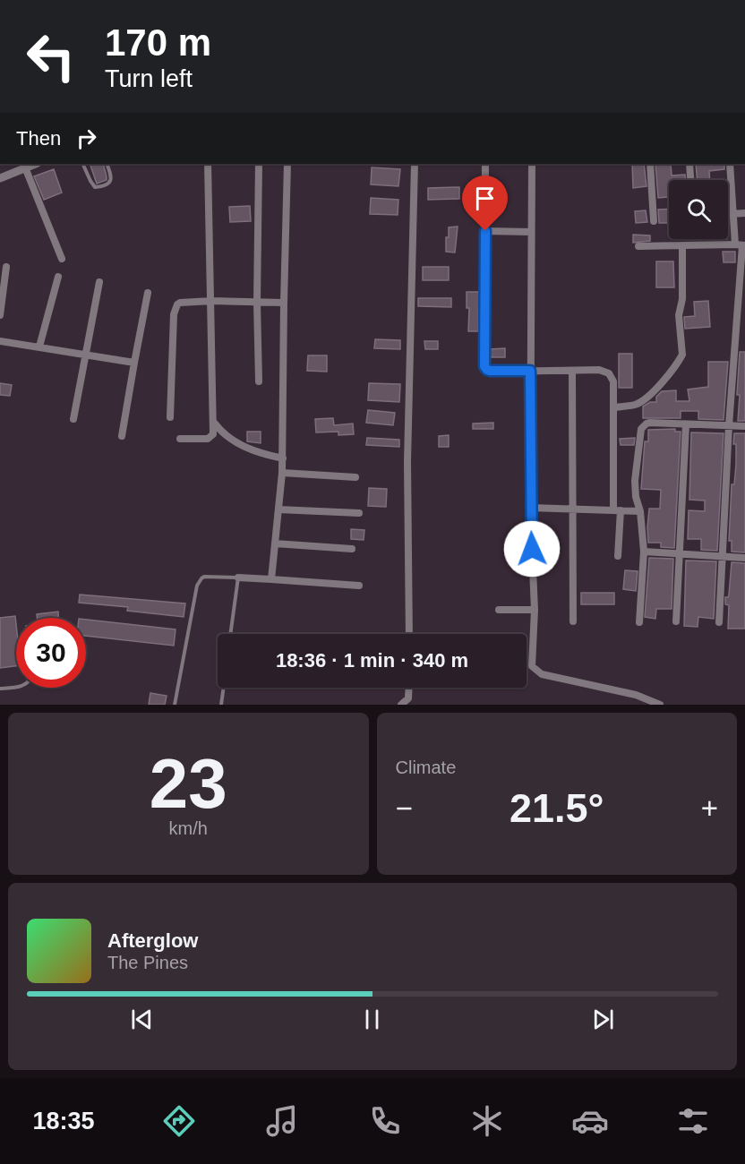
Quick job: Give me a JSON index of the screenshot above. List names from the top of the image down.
{
  "page": {
    "turn": ["170 m", "Turn left"],
    "then": "Then",
    "limit": "30",
    "trip": "18:36 · 1 min · 340 m",
    "tile": [
      ["23", "km/h"],
      "Climate"
    ],
    "heat": ["−", "21.5°", "+"],
    "song": ["Afterglow", "The Pines"],
    "tabs": "18:35"
  }
}
